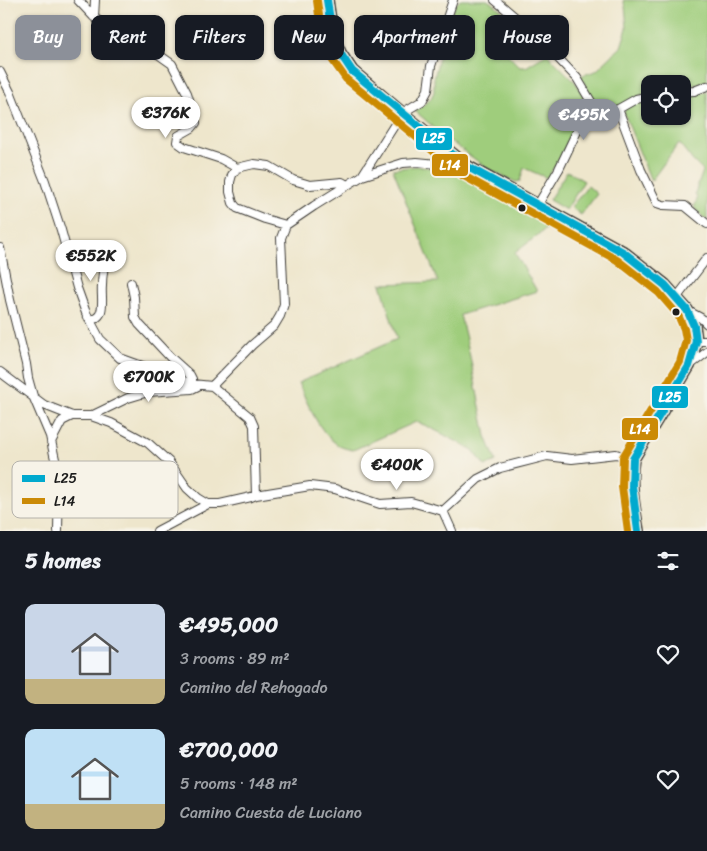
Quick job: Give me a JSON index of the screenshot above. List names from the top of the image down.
{
  "lines": ["transit line L25", "transit line L14"],
  "legend": ["L25", "L14"],
  "page": {
    "chip": [
      "Buy",
      "Rent",
      "Filters",
      "New",
      "Apartment",
      "House"
    ],
    "price": [
      "€376K",
      "€495K",
      "€552K",
      "€700K",
      "€400K"
    ],
    "heading": "5 homes",
    "list": [
      {
        "name": "€495,000",
        "note": "3 rooms · 89 m² · Camino del Rehogado"
      },
      {
        "name": "€700,000",
        "note": "5 rooms · 148 m² · Camino Cuesta de Luciano"
      }
    ]
  }
}
